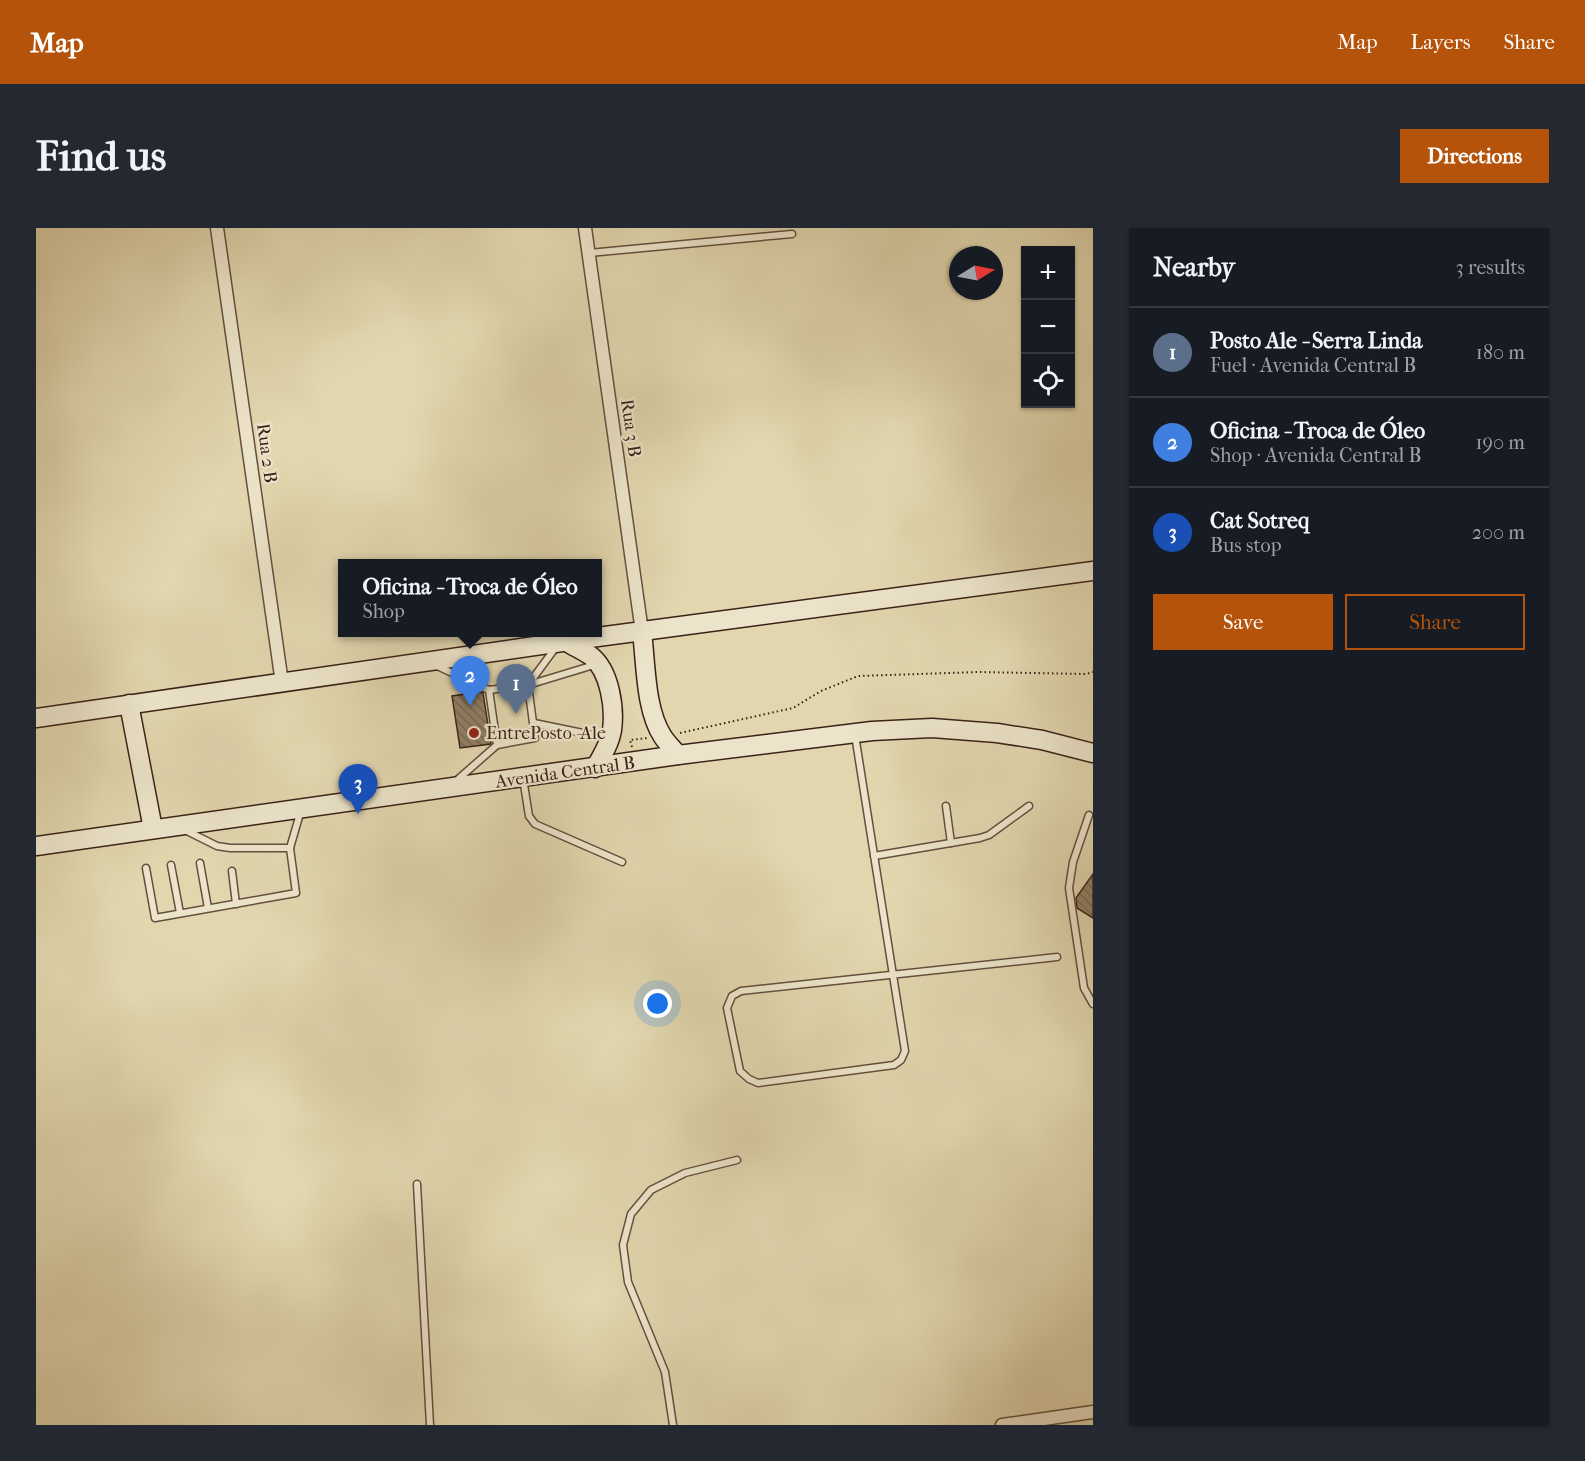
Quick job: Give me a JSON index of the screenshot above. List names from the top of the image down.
{
  "streets": {
    "main road": ["Avenida Central B"],
    "street": ["Rua 3 B", "Rua 2 B"]
  },
  "places": ["EntrePosto -Ale"],
  "north": "right",
  "page": {
    "header": "Map",
    "nav": ["Map", "Layers", "Share"],
    "buttons": [
      "Directions",
      ["Save", "Share"]
    ],
    "title": "Find us",
    "heading": ["Nearby", "3 results"],
    "map_buttons": ["+", "−"],
    "list": [
      {
        "mark": "1",
        "name": "Posto Ale - Serra Linda",
        "note": "Fuel · Avenida Central B",
        "value": "180 m"
      },
      {
        "mark": "2",
        "name": "Oficina - Troca de Óleo",
        "note": "Shop · Avenida Central B",
        "value": "190 m"
      },
      {
        "mark": "3",
        "name": "Cat Sotreq",
        "note": "Bus stop",
        "value": "200 m"
      }
    ],
    "popup": ["Oficina - Troca de Óleo", "Shop"],
    "pins": ["2", "1", "3"]
  }
}
